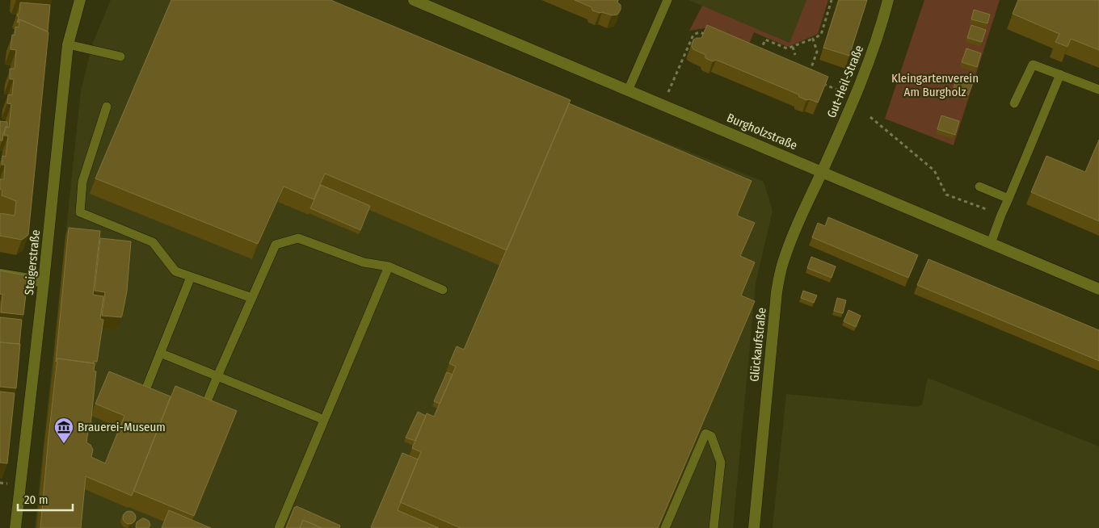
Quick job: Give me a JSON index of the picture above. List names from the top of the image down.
{
  "streets": {
    "street": [
      "Gut-Heil-Straße",
      "Burgholzstraße",
      "Steigerstraße",
      "Glückaufstraße"
    ]
  },
  "crossings": [
    ["Gut-Heil-Straße", "Burgholzstraße"],
    ["Gut-Heil-Straße", "Glückaufstraße"],
    ["Burgholzstraße", "Glückaufstraße"]
  ],
  "parks": ["Kleingartenverein Am Burgholz"],
  "places": {
    "museum": ["Brauerei-Museum"]
  },
  "scale_bar": "20 m"
}
